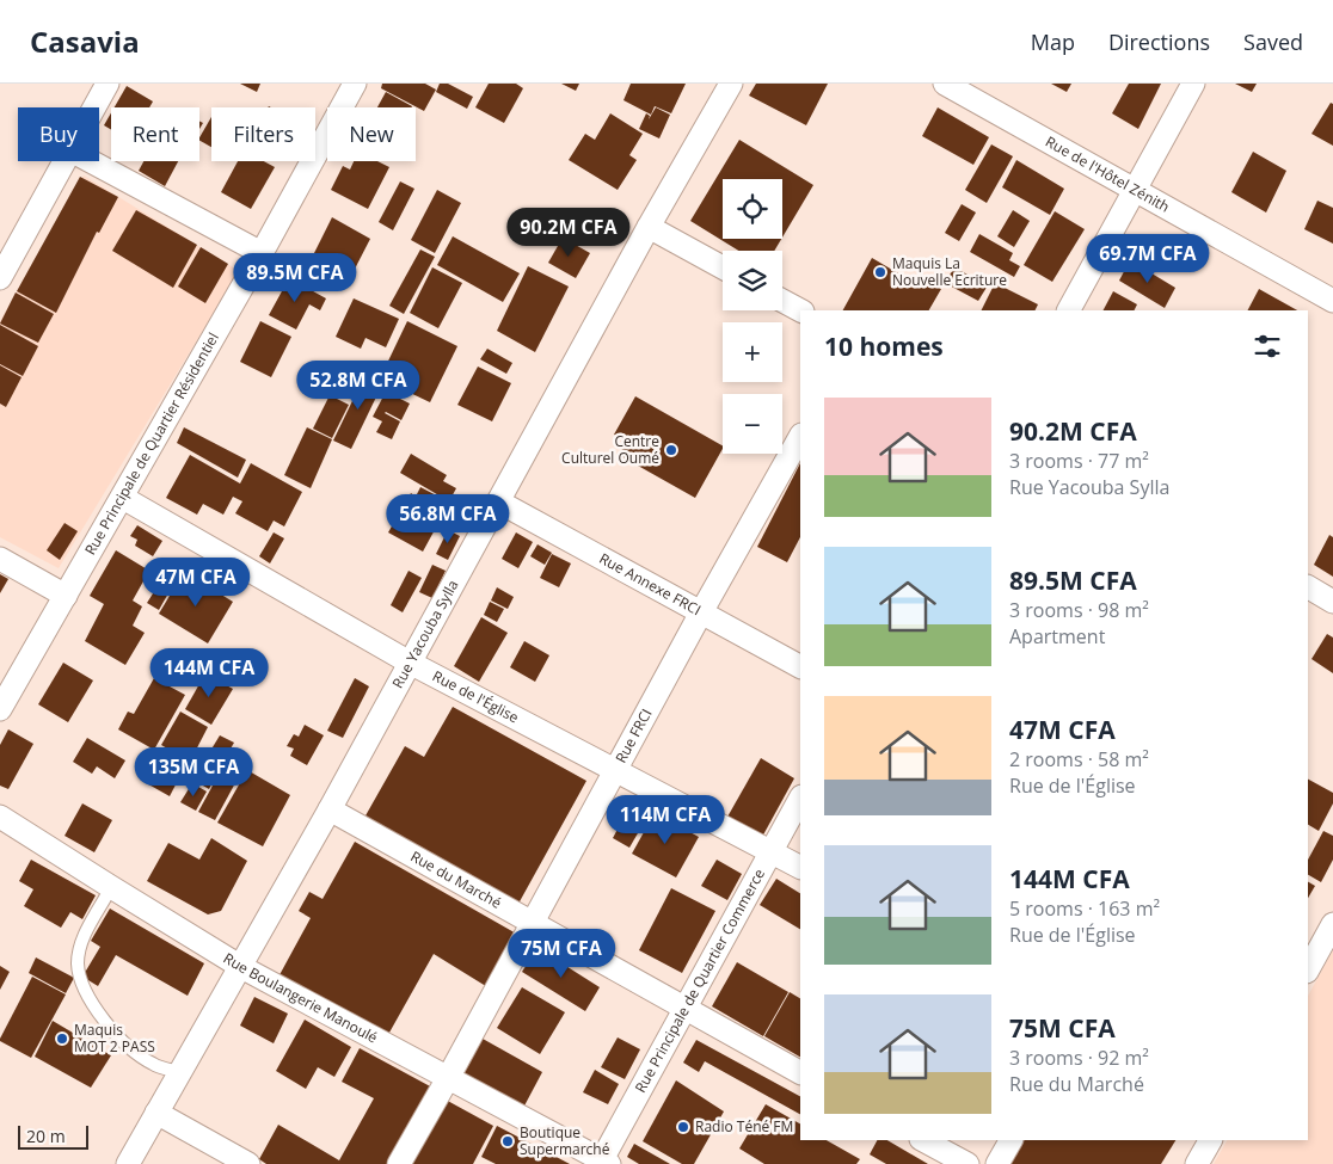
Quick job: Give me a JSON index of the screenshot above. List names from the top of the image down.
{
  "streets": {
    "street": [
      "Rue de l'Hôtel Zénith",
      "Rue Principale de Quartier Résidentiel",
      "Rue Annexe FRCI",
      "Rue Yacouba Sylla",
      "Rue de l'Église",
      "Rue FRCI",
      "Rue du Marché",
      "Rue Principale de Quartier Commerce",
      "Rue Boulangerie Manoulé"
    ]
  },
  "crossings": [
    ["Rue Principale de Quartier Résidentiel", "Rue de l'Église"],
    ["Rue Annexe FRCI", "Rue Yacouba Sylla"],
    ["Rue Annexe FRCI", "Rue FRCI"],
    ["Rue Yacouba Sylla", "Rue de l'Église"],
    ["Rue Yacouba Sylla", "Rue du Marché"],
    ["Rue Yacouba Sylla", "Rue Boulangerie Manoulé"],
    ["Rue de l'Église", "Rue FRCI"],
    ["Rue de l'Église", "Rue Principale de Quartier Commerce"],
    ["Rue FRCI", "Rue du Marché"],
    ["Rue FRCI", "Rue Boulangerie Manoulé"],
    ["Rue du Marché", "Rue Principale de Quartier Commerce"],
    ["Rue Principale de Quartier Commerce", "Rue Boulangerie Manoulé"]
  ],
  "places": [
    "Maquis La Nouvelle Ecriture",
    "Centre Culturel Oumé",
    "Maquis MOT 2 PASS",
    "Radio Téné FM",
    "Boutique Supermarché"
  ],
  "scale_bar": "20 m",
  "page": {
    "header": "Casavia",
    "nav": ["Map", "Directions", "Saved"],
    "chip": [
      "Buy",
      "Rent",
      "Filters",
      "New"
    ],
    "map_buttons": ["+", "−"],
    "price": [
      "90.2M CFA",
      "69.7M CFA",
      "89.5M CFA",
      "52.8M CFA",
      "56.8M CFA",
      "47M CFA",
      "144M CFA",
      "135M CFA",
      "114M CFA",
      "75M CFA"
    ],
    "heading": "10 homes",
    "list": [
      {
        "name": "90.2M CFA",
        "note": "3 rooms · 77 m² · Rue Yacouba Sylla"
      },
      {
        "name": "89.5M CFA",
        "note": "3 rooms · 98 m² · Apartment"
      },
      {
        "name": "47M CFA",
        "note": "2 rooms · 58 m² · Rue de l'Église"
      },
      {
        "name": "144M CFA",
        "note": "5 rooms · 163 m² · Rue de l'Église"
      },
      {
        "name": "75M CFA",
        "note": "3 rooms · 92 m² · Rue du Marché"
      }
    ],
    "scale": "20 m"
  }
}
